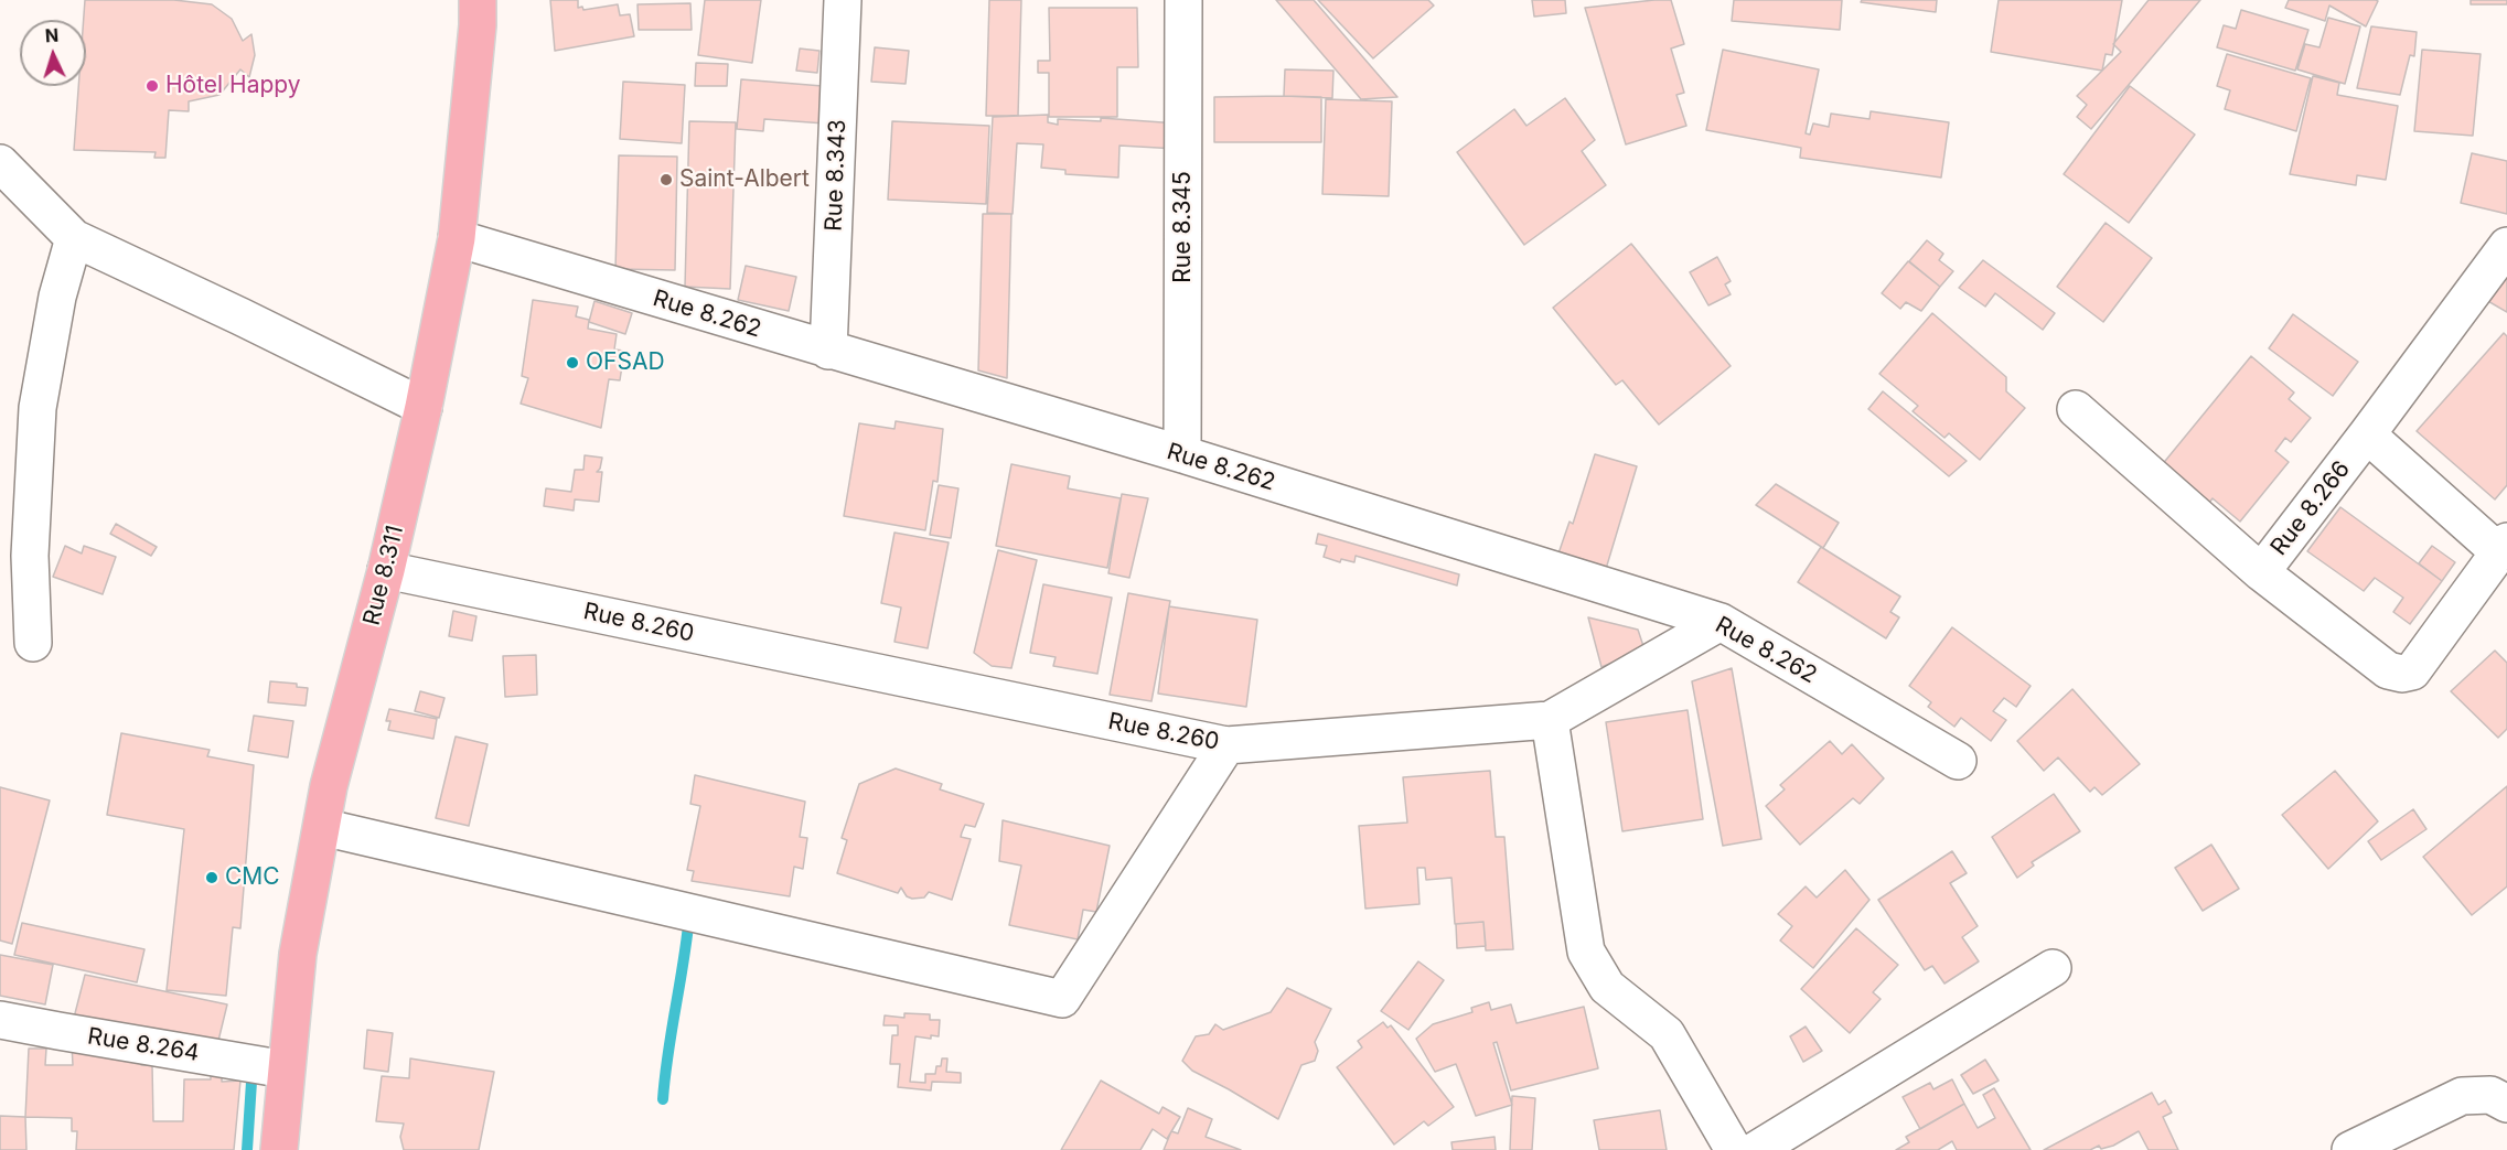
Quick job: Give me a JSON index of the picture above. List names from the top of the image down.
{
  "streets": {
    "main road": ["Rue 8.311"],
    "street": [
      "Rue 8.343",
      "Rue 8.345",
      "Rue 8.262",
      "Rue 8.266",
      "Rue 8.260",
      "Rue 8.264"
    ]
  },
  "crossings": [
    ["Rue 8.343", "Rue 8.262"],
    ["Rue 8.345", "Rue 8.262"],
    ["Rue 8.262", "Rue 8.311"],
    ["Rue 8.311", "Rue 8.260"],
    ["Rue 8.311", "Rue 8.264"]
  ],
  "places": [
    "Hôtel Happy",
    "Saint-Albert",
    "OFSAD",
    "CMC"
  ],
  "north": "top"
}
